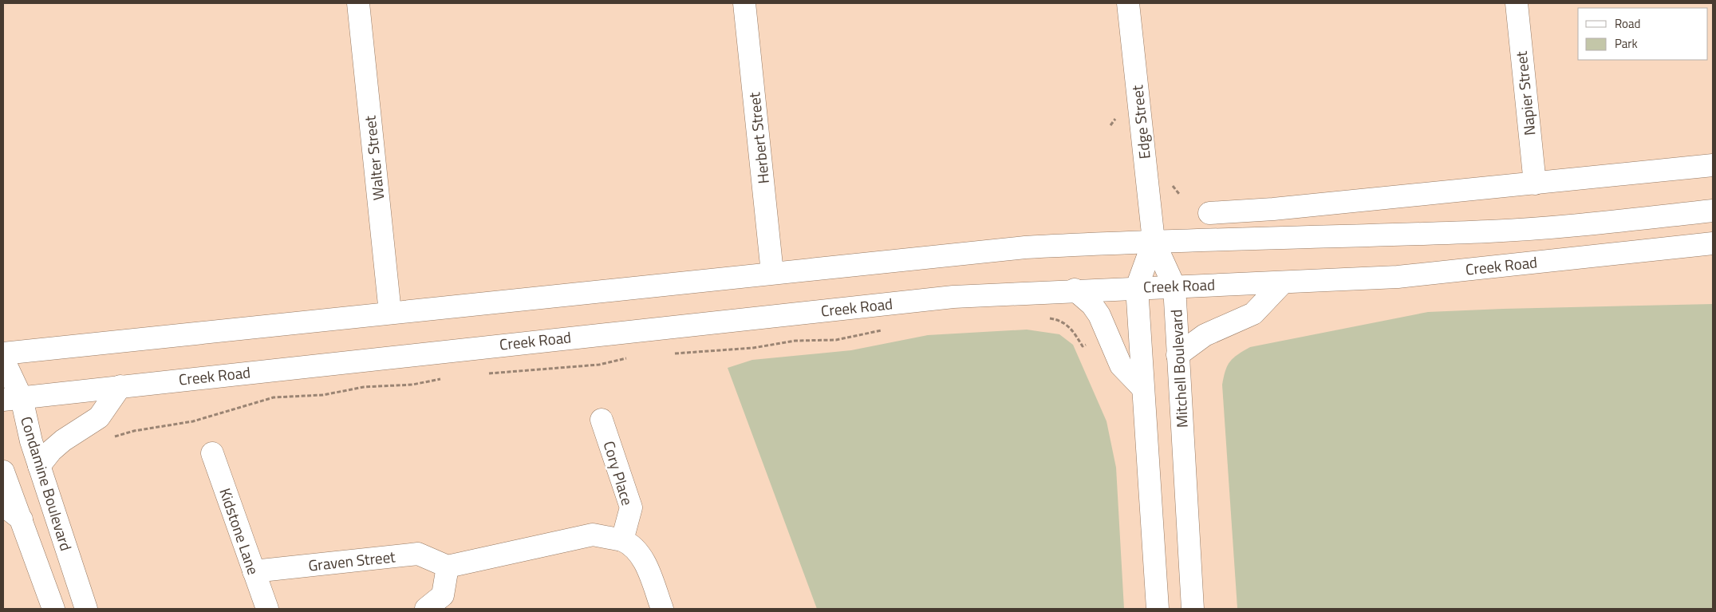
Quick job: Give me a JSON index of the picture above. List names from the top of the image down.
{
  "streets": {
    "main road": [
      "Napier Street",
      "Edge Street",
      "Herbert Street",
      "Walter Street",
      "Creek Road",
      "Mitchell Boulevard",
      "Cory Place",
      "Condamine Boulevard",
      "Kidstone Lane",
      "Graven Street"
    ]
  },
  "crossings": [
    ["Edge Street", "Mitchell Boulevard"],
    ["Creek Road", "Mitchell Boulevard"],
    ["Creek Road", "Condamine Boulevard"],
    ["Kidstone Lane", "Graven Street"]
  ],
  "legend": ["Road", "Park"]
}
